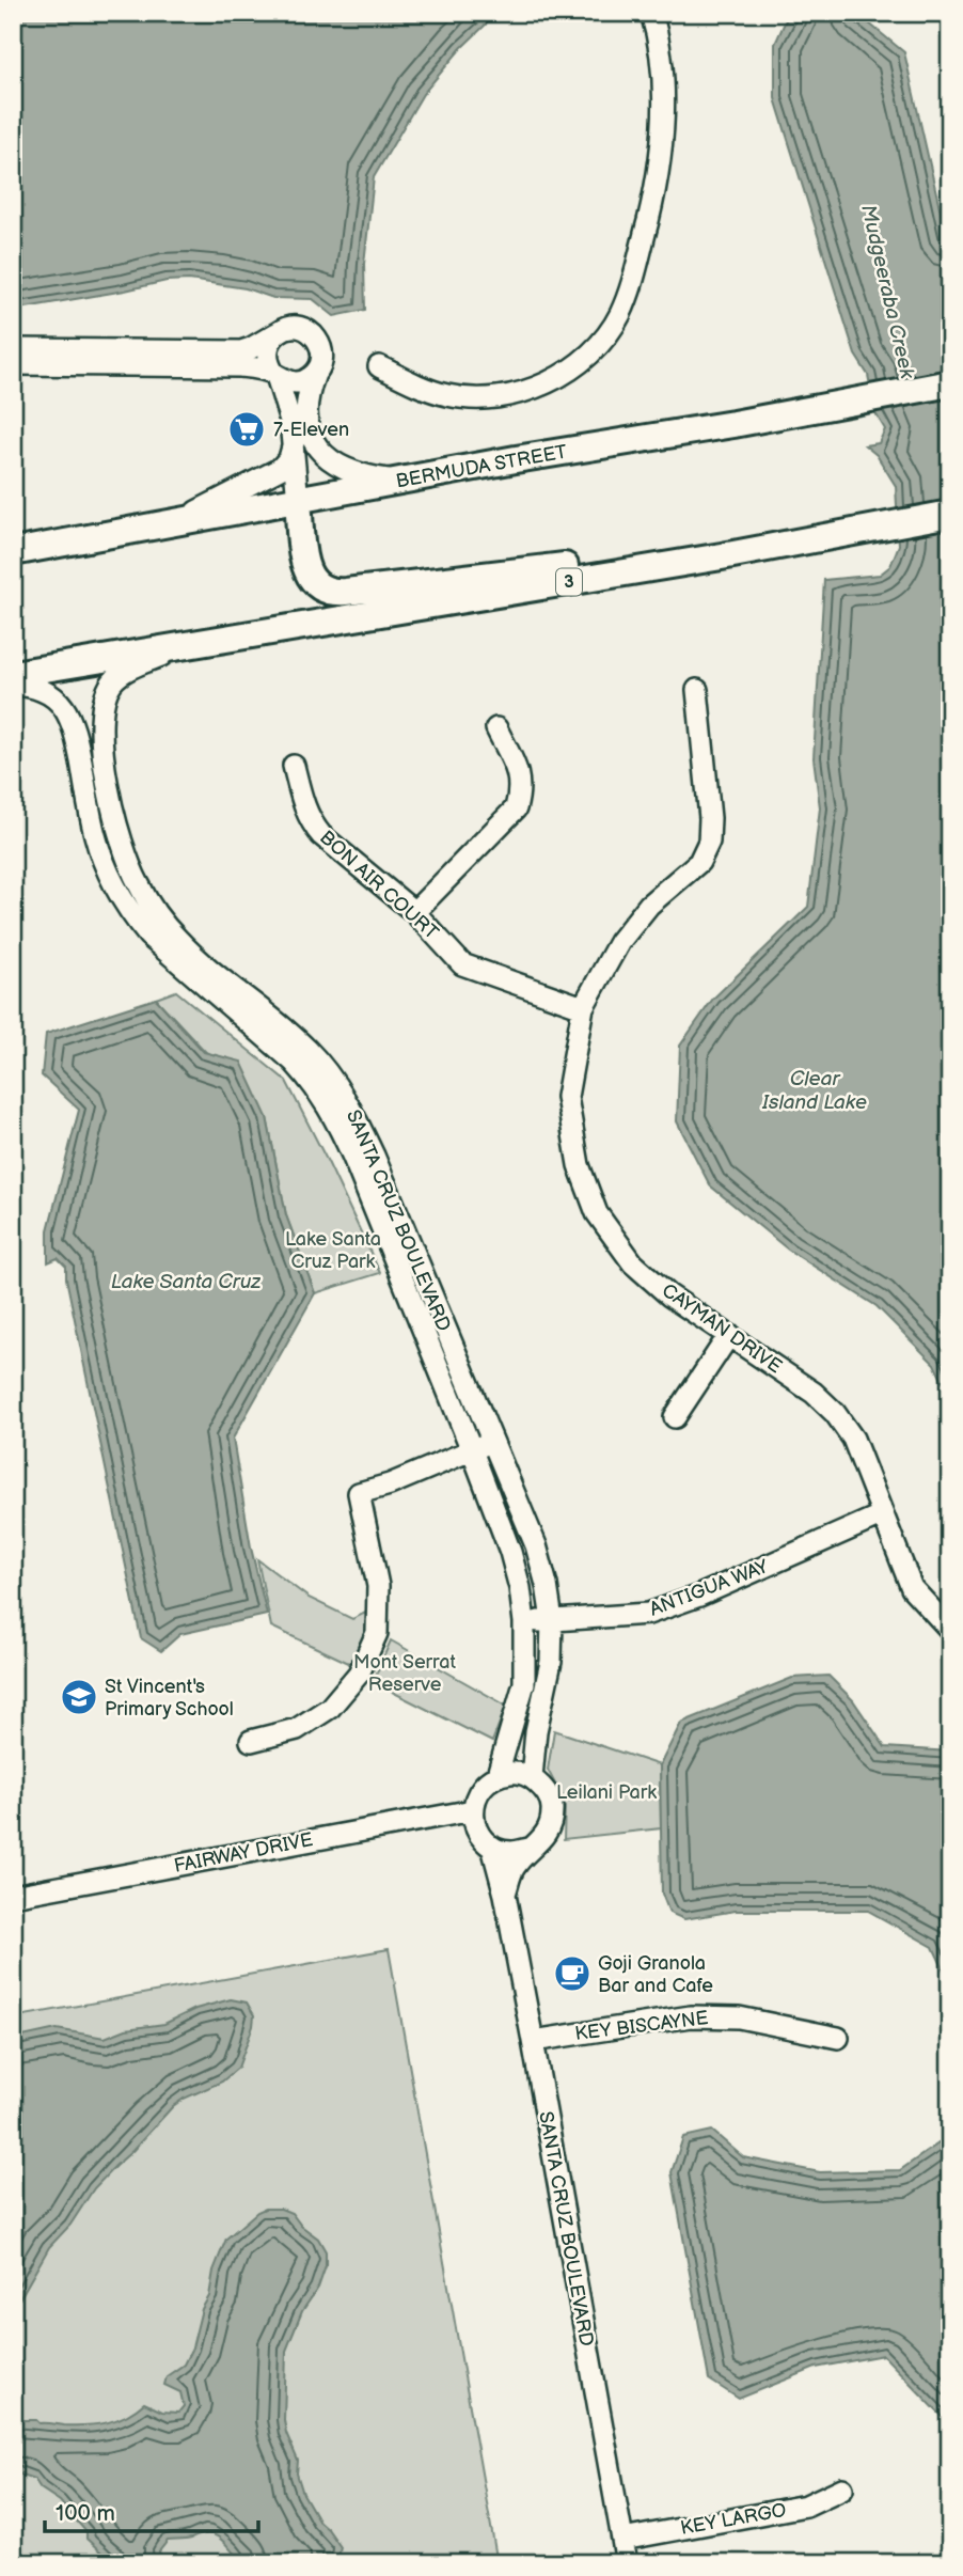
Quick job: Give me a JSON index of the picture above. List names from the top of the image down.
{
  "streets": {
    "main road": ["BERMUDA STREET", "3"],
    "street": [
      "BON AIR COURT",
      "SANTA CRUZ BOULEVARD",
      "CAYMAN DRIVE",
      "ANTIGUA WAY",
      "FAIRWAY DRIVE",
      "KEY BISCAYNE",
      "KEY LARGO"
    ]
  },
  "crossings": [
    ["3", "SANTA CRUZ BOULEVARD"],
    ["BON AIR COURT", "CAYMAN DRIVE"],
    ["SANTA CRUZ BOULEVARD", "ANTIGUA WAY"],
    ["SANTA CRUZ BOULEVARD", "FAIRWAY DRIVE"],
    ["SANTA CRUZ BOULEVARD", "KEY BISCAYNE"],
    ["SANTA CRUZ BOULEVARD", "KEY LARGO"],
    ["CAYMAN DRIVE", "ANTIGUA WAY"]
  ],
  "water": ["Mudgeeraba Creek", "Clear Island Lake", "Lake Santa Cruz"],
  "parks": ["Lake Santa Cruz Park", "Mont Serrat Reserve", "Leilani Park"],
  "places": {
    "supermarket": ["7-Eleven"],
    "school or university": ["St Vincent's Primary School"],
    "cafe": ["Goji Granola Bar and Cafe"]
  },
  "scale_bar": "100 m"
}
